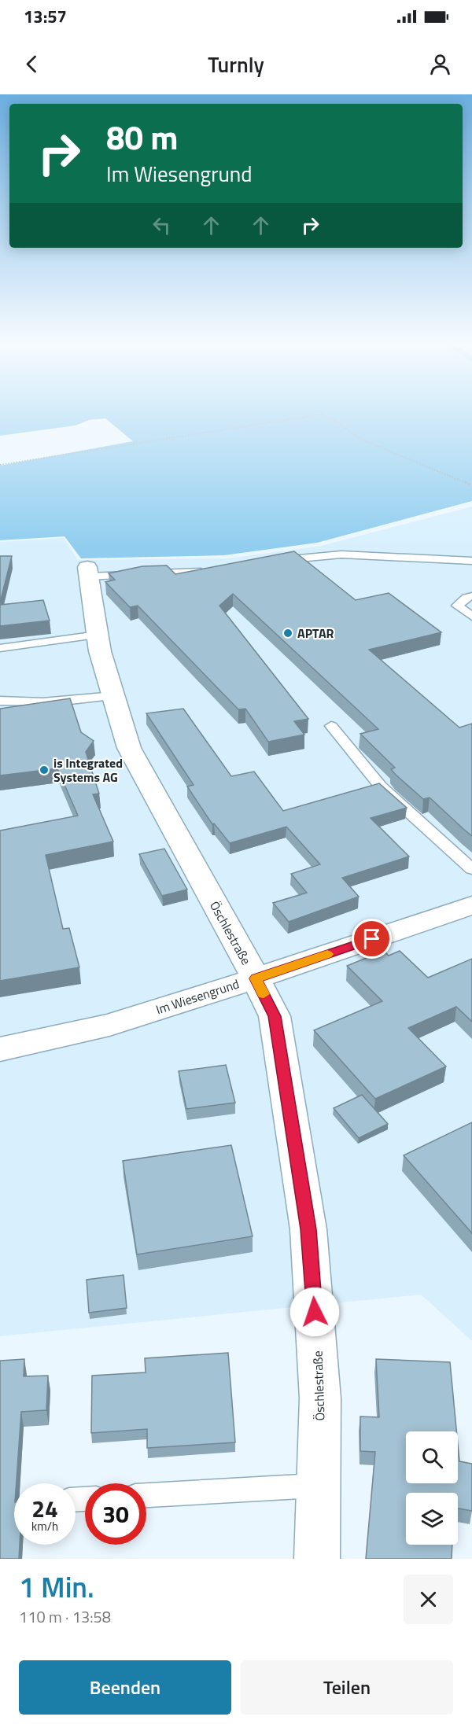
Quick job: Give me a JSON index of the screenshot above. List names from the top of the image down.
{
  "streets": {
    "street": ["Öschlestraße", "Im Wiesengrund"]
  },
  "crossings": [
    ["Öschlestraße", "Im Wiesengrund"]
  ],
  "places": ["APTAR", "is Integrated Systems AG"],
  "page": {
    "status": "13:57",
    "header": "Turnly",
    "turn": ["80 m", "Im Wiesengrund"],
    "speed": "24 km/h",
    "limit": "30",
    "heading": ["1 Min.", "110 m · 13:58"],
    "buttons": ["Beenden", "Teilen"]
  }
}
